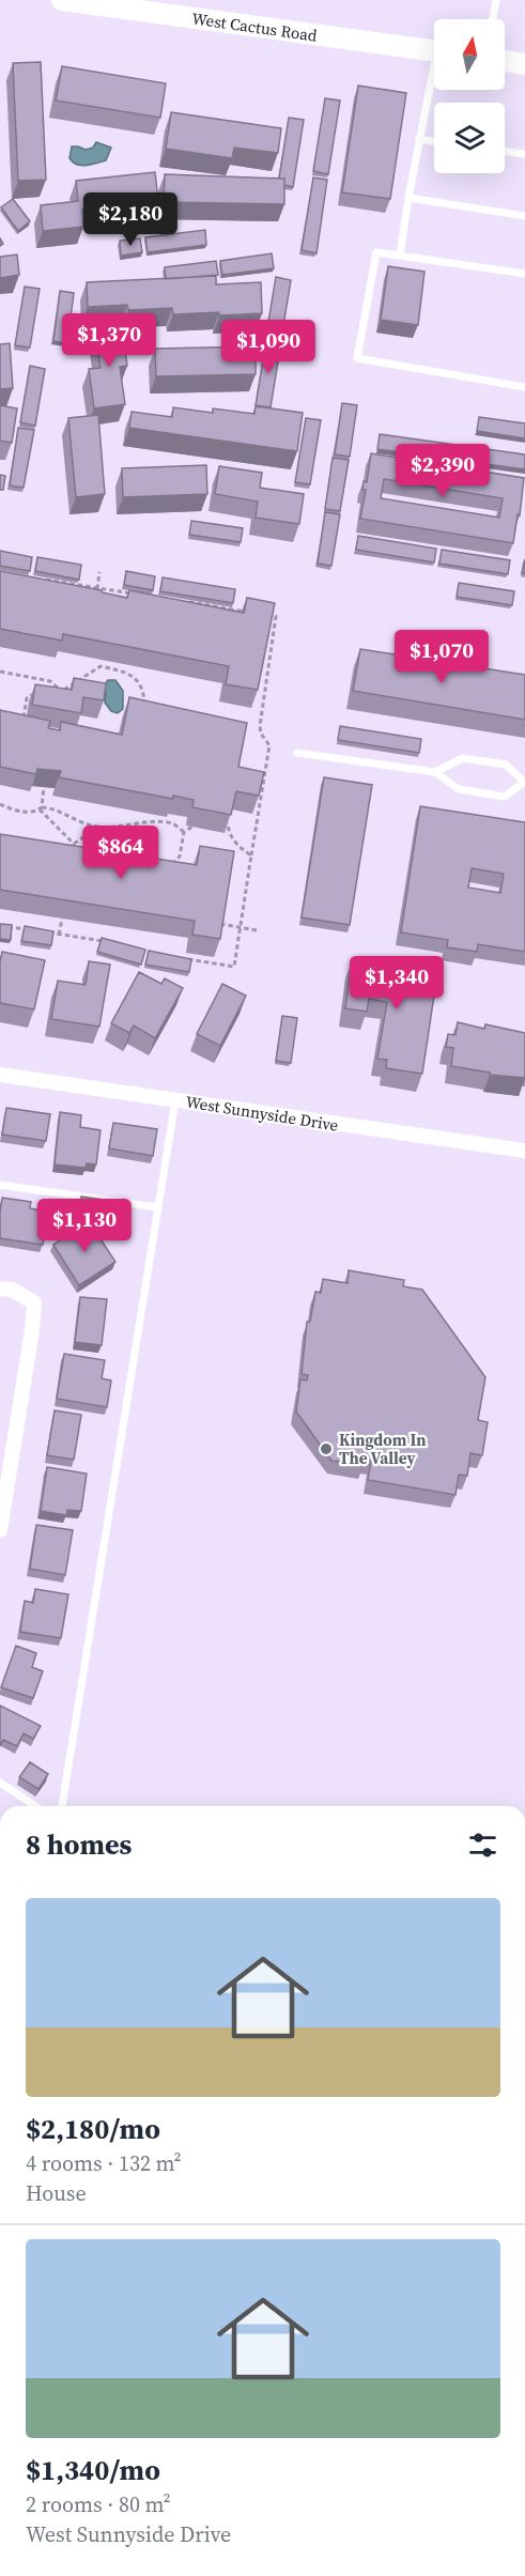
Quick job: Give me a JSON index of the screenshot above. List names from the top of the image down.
{
  "streets": {
    "main road": ["West Cactus Road"],
    "street": ["West Sunnyside Drive"]
  },
  "places": ["Kingdom In The Valley"],
  "north": "top",
  "page": {
    "price": [
      "$2,180",
      "$1,370",
      "$1,090",
      "$2,390",
      "$1,070",
      "$864",
      "$1,340",
      "$1,130"
    ],
    "heading": "8 homes",
    "list": [
      {
        "name": "$2,180/mo",
        "note": "4 rooms · 132 m² · House"
      },
      {
        "name": "$1,340/mo",
        "note": "2 rooms · 80 m² · West Sunnyside Drive"
      }
    ]
  }
}
